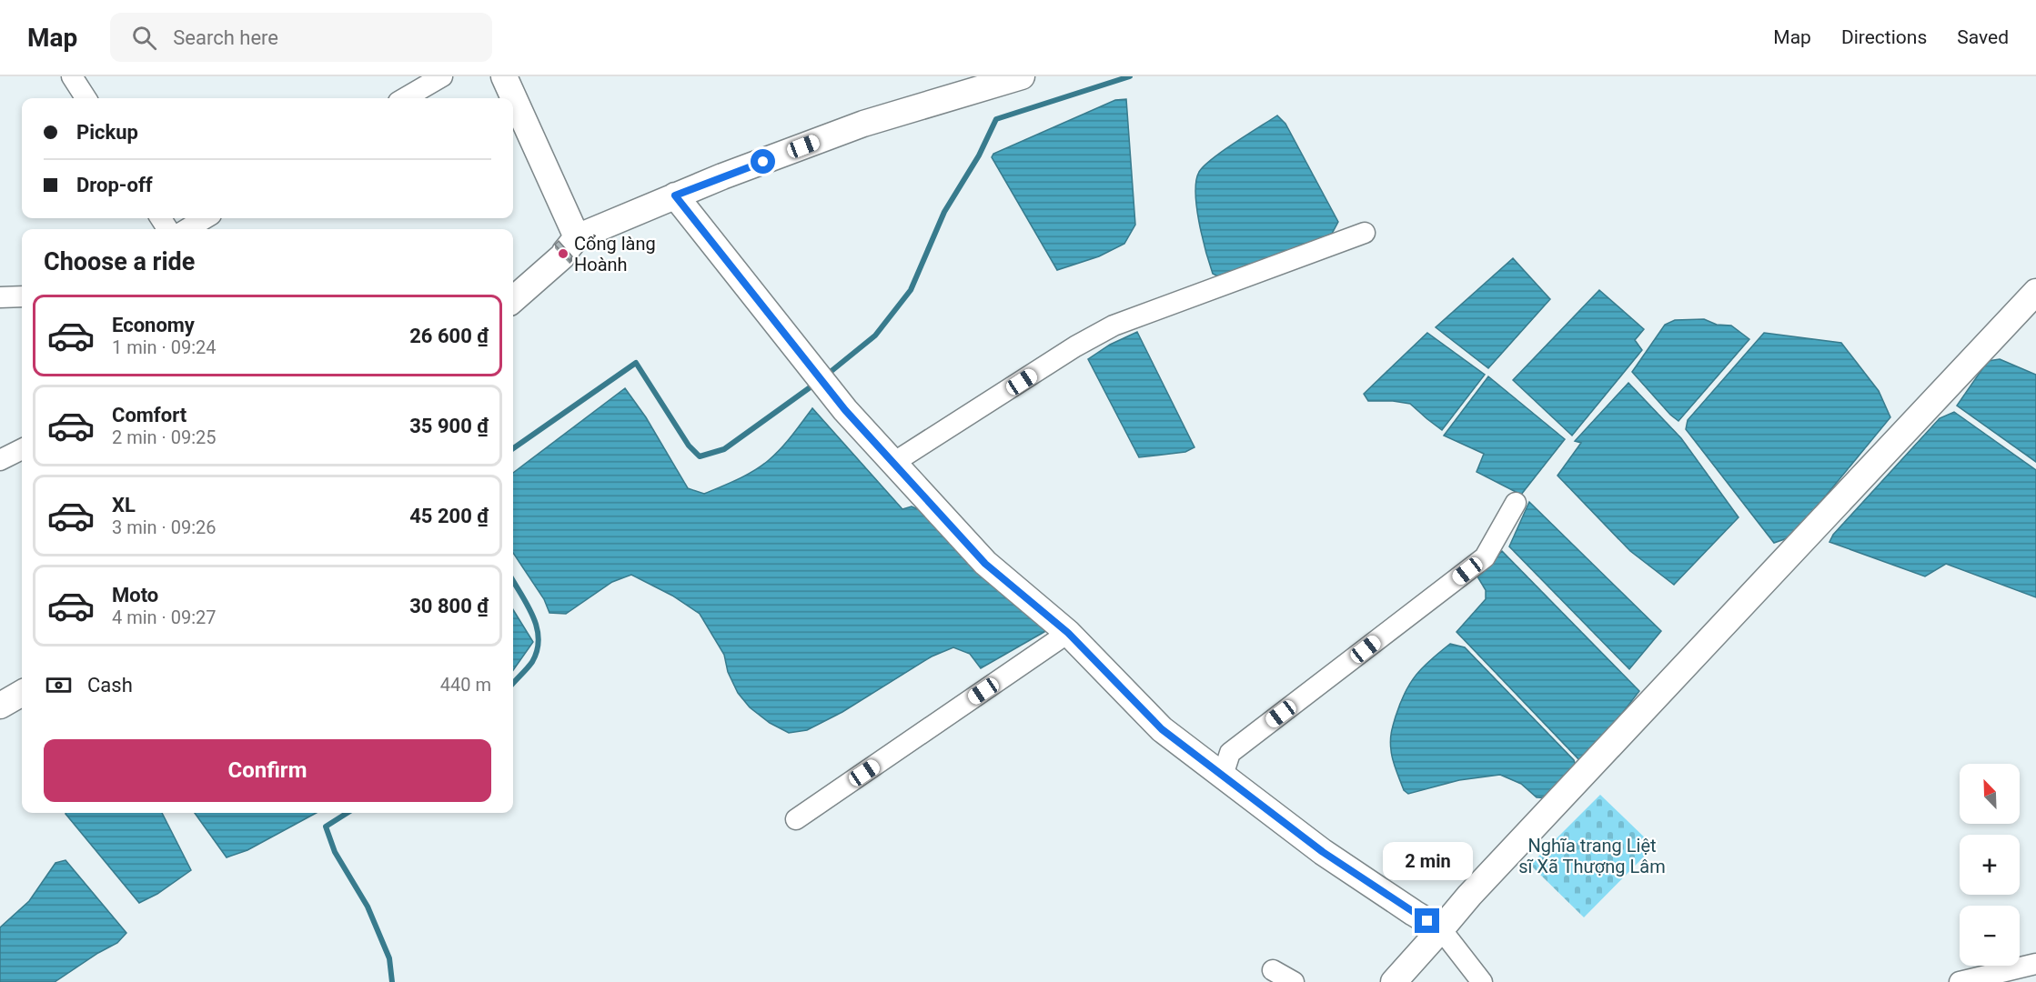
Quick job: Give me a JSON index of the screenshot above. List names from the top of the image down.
{
  "parks": ["Nghĩa trang Liệt sĩ Xã Thượng Lâm"],
  "places": ["Cổng làng Hoành"],
  "north": "top left",
  "page": {
    "header": "Map",
    "search": "Search here",
    "nav": ["Map", "Directions", "Saved"],
    "banner": ["Pickup", "Drop-off"],
    "heading": "Choose a ride",
    "list": [
      {
        "name": "Economy",
        "note": "1 min · 09:24",
        "value": "26 600 ₫"
      },
      {
        "name": "Comfort",
        "note": "2 min · 09:25",
        "value": "35 900 ₫"
      },
      {
        "name": "XL",
        "note": "3 min · 09:26",
        "value": "45 200 ₫"
      },
      {
        "name": "Moto",
        "note": "4 min · 09:27",
        "value": "30 800 ₫"
      }
    ],
    "pay": ["Cash", "440 m"],
    "buttons": "Confirm",
    "map_buttons": ["+", "−"],
    "bubble": "2 min"
  }
}
